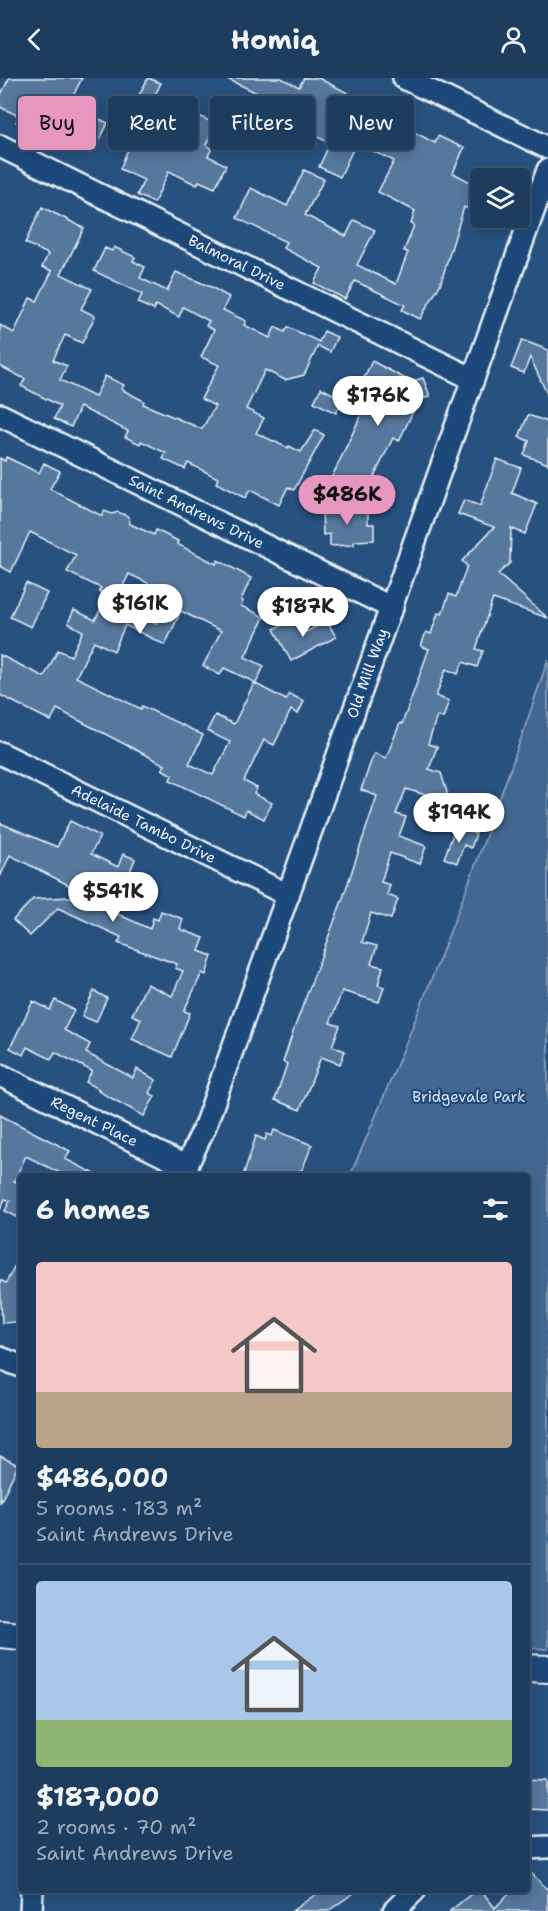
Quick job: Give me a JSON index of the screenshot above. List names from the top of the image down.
{
  "streets": {
    "street": [
      "Balmoral Drive",
      "Saint Andrews Drive",
      "Old Mill Way",
      "Adelaide Tambo Drive",
      "Regent Place"
    ]
  },
  "crossings": [
    ["Balmoral Drive", "Old Mill Way"],
    ["Saint Andrews Drive", "Old Mill Way"],
    ["Old Mill Way", "Adelaide Tambo Drive"],
    ["Old Mill Way", "Regent Place"]
  ],
  "parks": ["Bridgevale Park"],
  "page": {
    "header": "Homiq",
    "chip": [
      "Buy",
      "Rent",
      "Filters",
      "New"
    ],
    "price": [
      "$176K",
      "$486K",
      "$161K",
      "$187K",
      "$194K",
      "$541K"
    ],
    "heading": "6 homes",
    "list": [
      {
        "name": "$486,000",
        "note": "5 rooms · 183 m² · Saint Andrews Drive"
      },
      {
        "name": "$187,000",
        "note": "2 rooms · 70 m² · Saint Andrews Drive"
      }
    ]
  }
}
